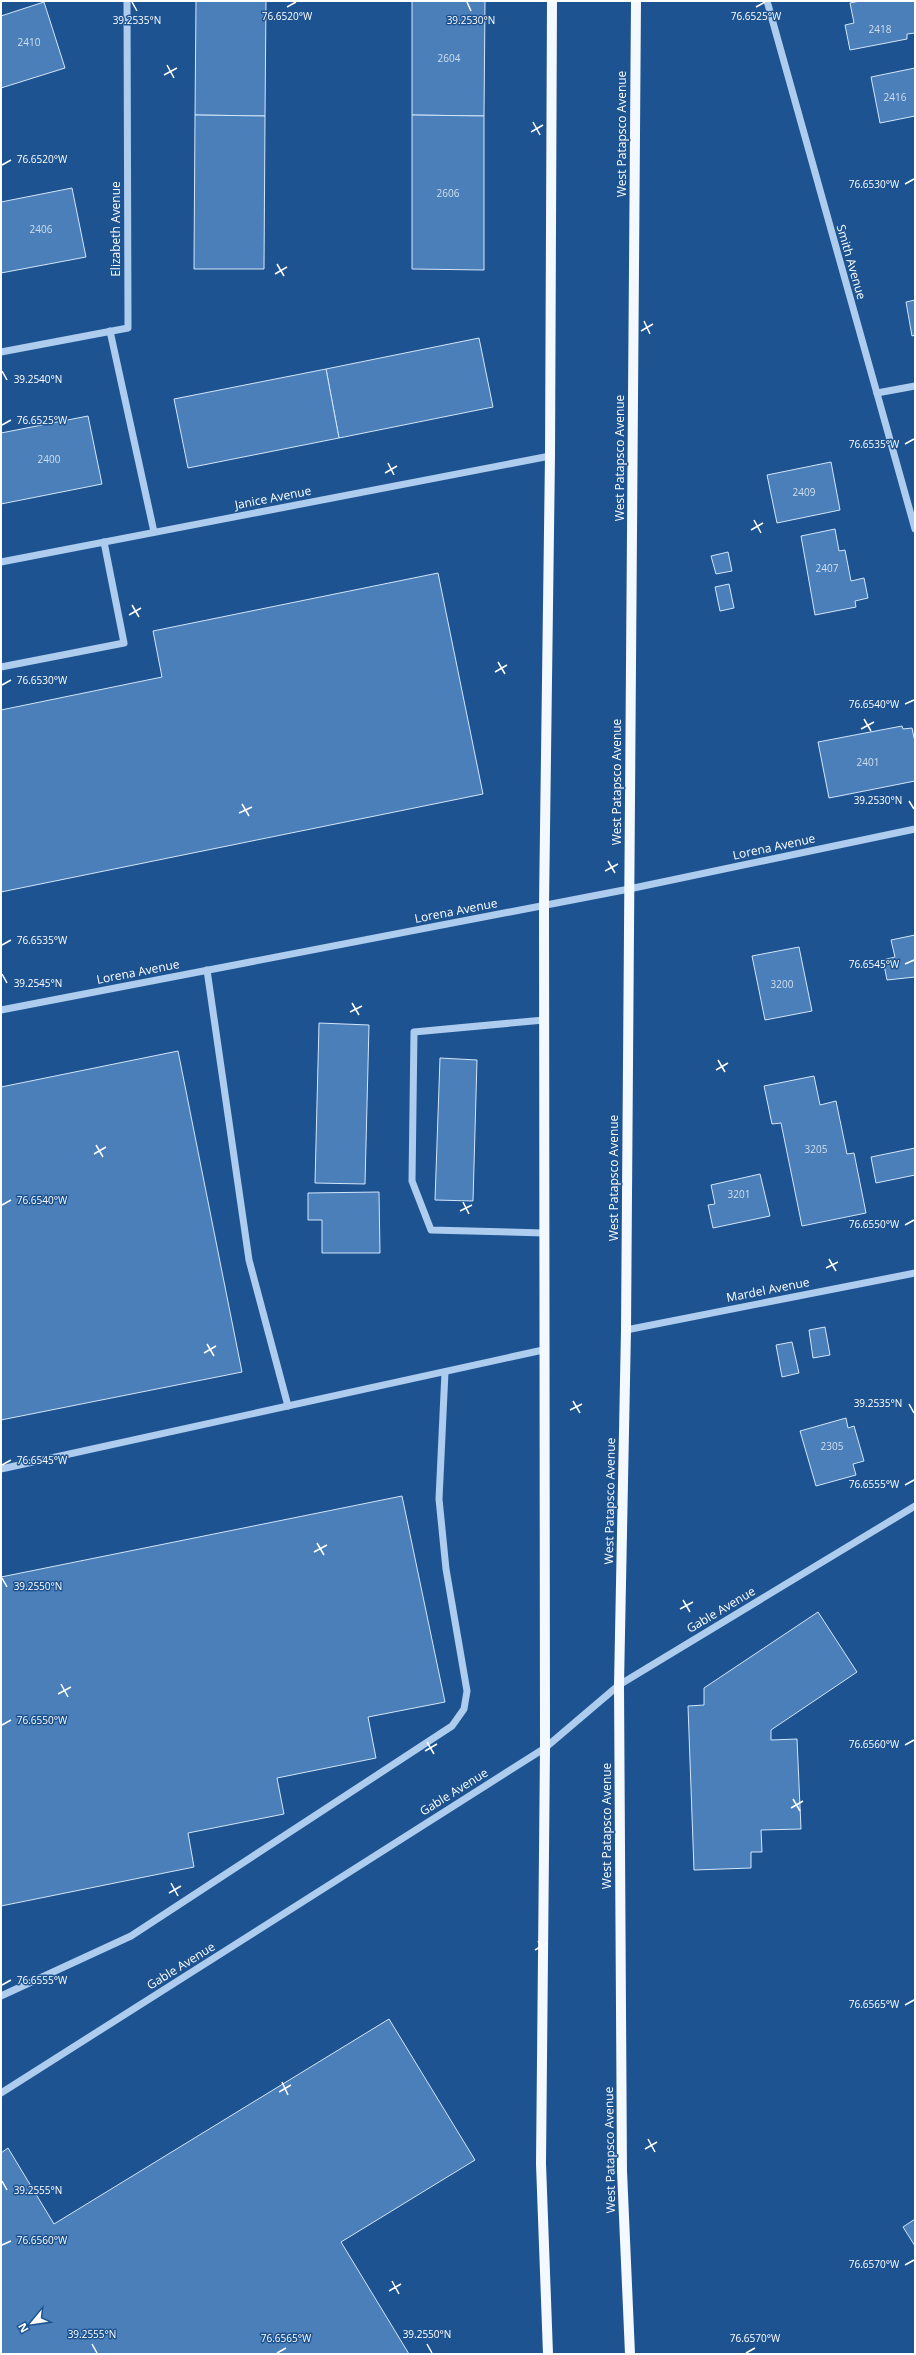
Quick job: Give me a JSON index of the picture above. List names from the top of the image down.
{
  "streets": {
    "main road": ["West Patapsco Avenue"],
    "street": [
      "Elizabeth Avenue",
      "Smith Avenue",
      "Janice Avenue",
      "Lorena Avenue",
      "Mardel Avenue",
      "Gable Avenue"
    ]
  },
  "crossings": [
    ["West Patapsco Avenue", "Lorena Avenue"],
    ["West Patapsco Avenue", "Mardel Avenue"],
    ["West Patapsco Avenue", "Gable Avenue"]
  ],
  "house_numbers": [
    "2418",
    "2410",
    "2604",
    "2416",
    "2606",
    "2406",
    "2400",
    "2409",
    "2407",
    "2401",
    "3200",
    "3205",
    "3201",
    "2305"
  ],
  "north": "bottom left",
  "coordinates": [
    "76.6520°W",
    "76.6525°W",
    "39.2535°N",
    "39.2530°N",
    "76.6530°W",
    "39.2540°N",
    "76.6535°W",
    "76.6540°W",
    "76.6545°W",
    "39.2545°N",
    "76.6550°W",
    "76.6555°W",
    "39.2550°N",
    "76.6560°W",
    "76.6565°W",
    "39.2555°N",
    "76.6570°W"
  ]
}
